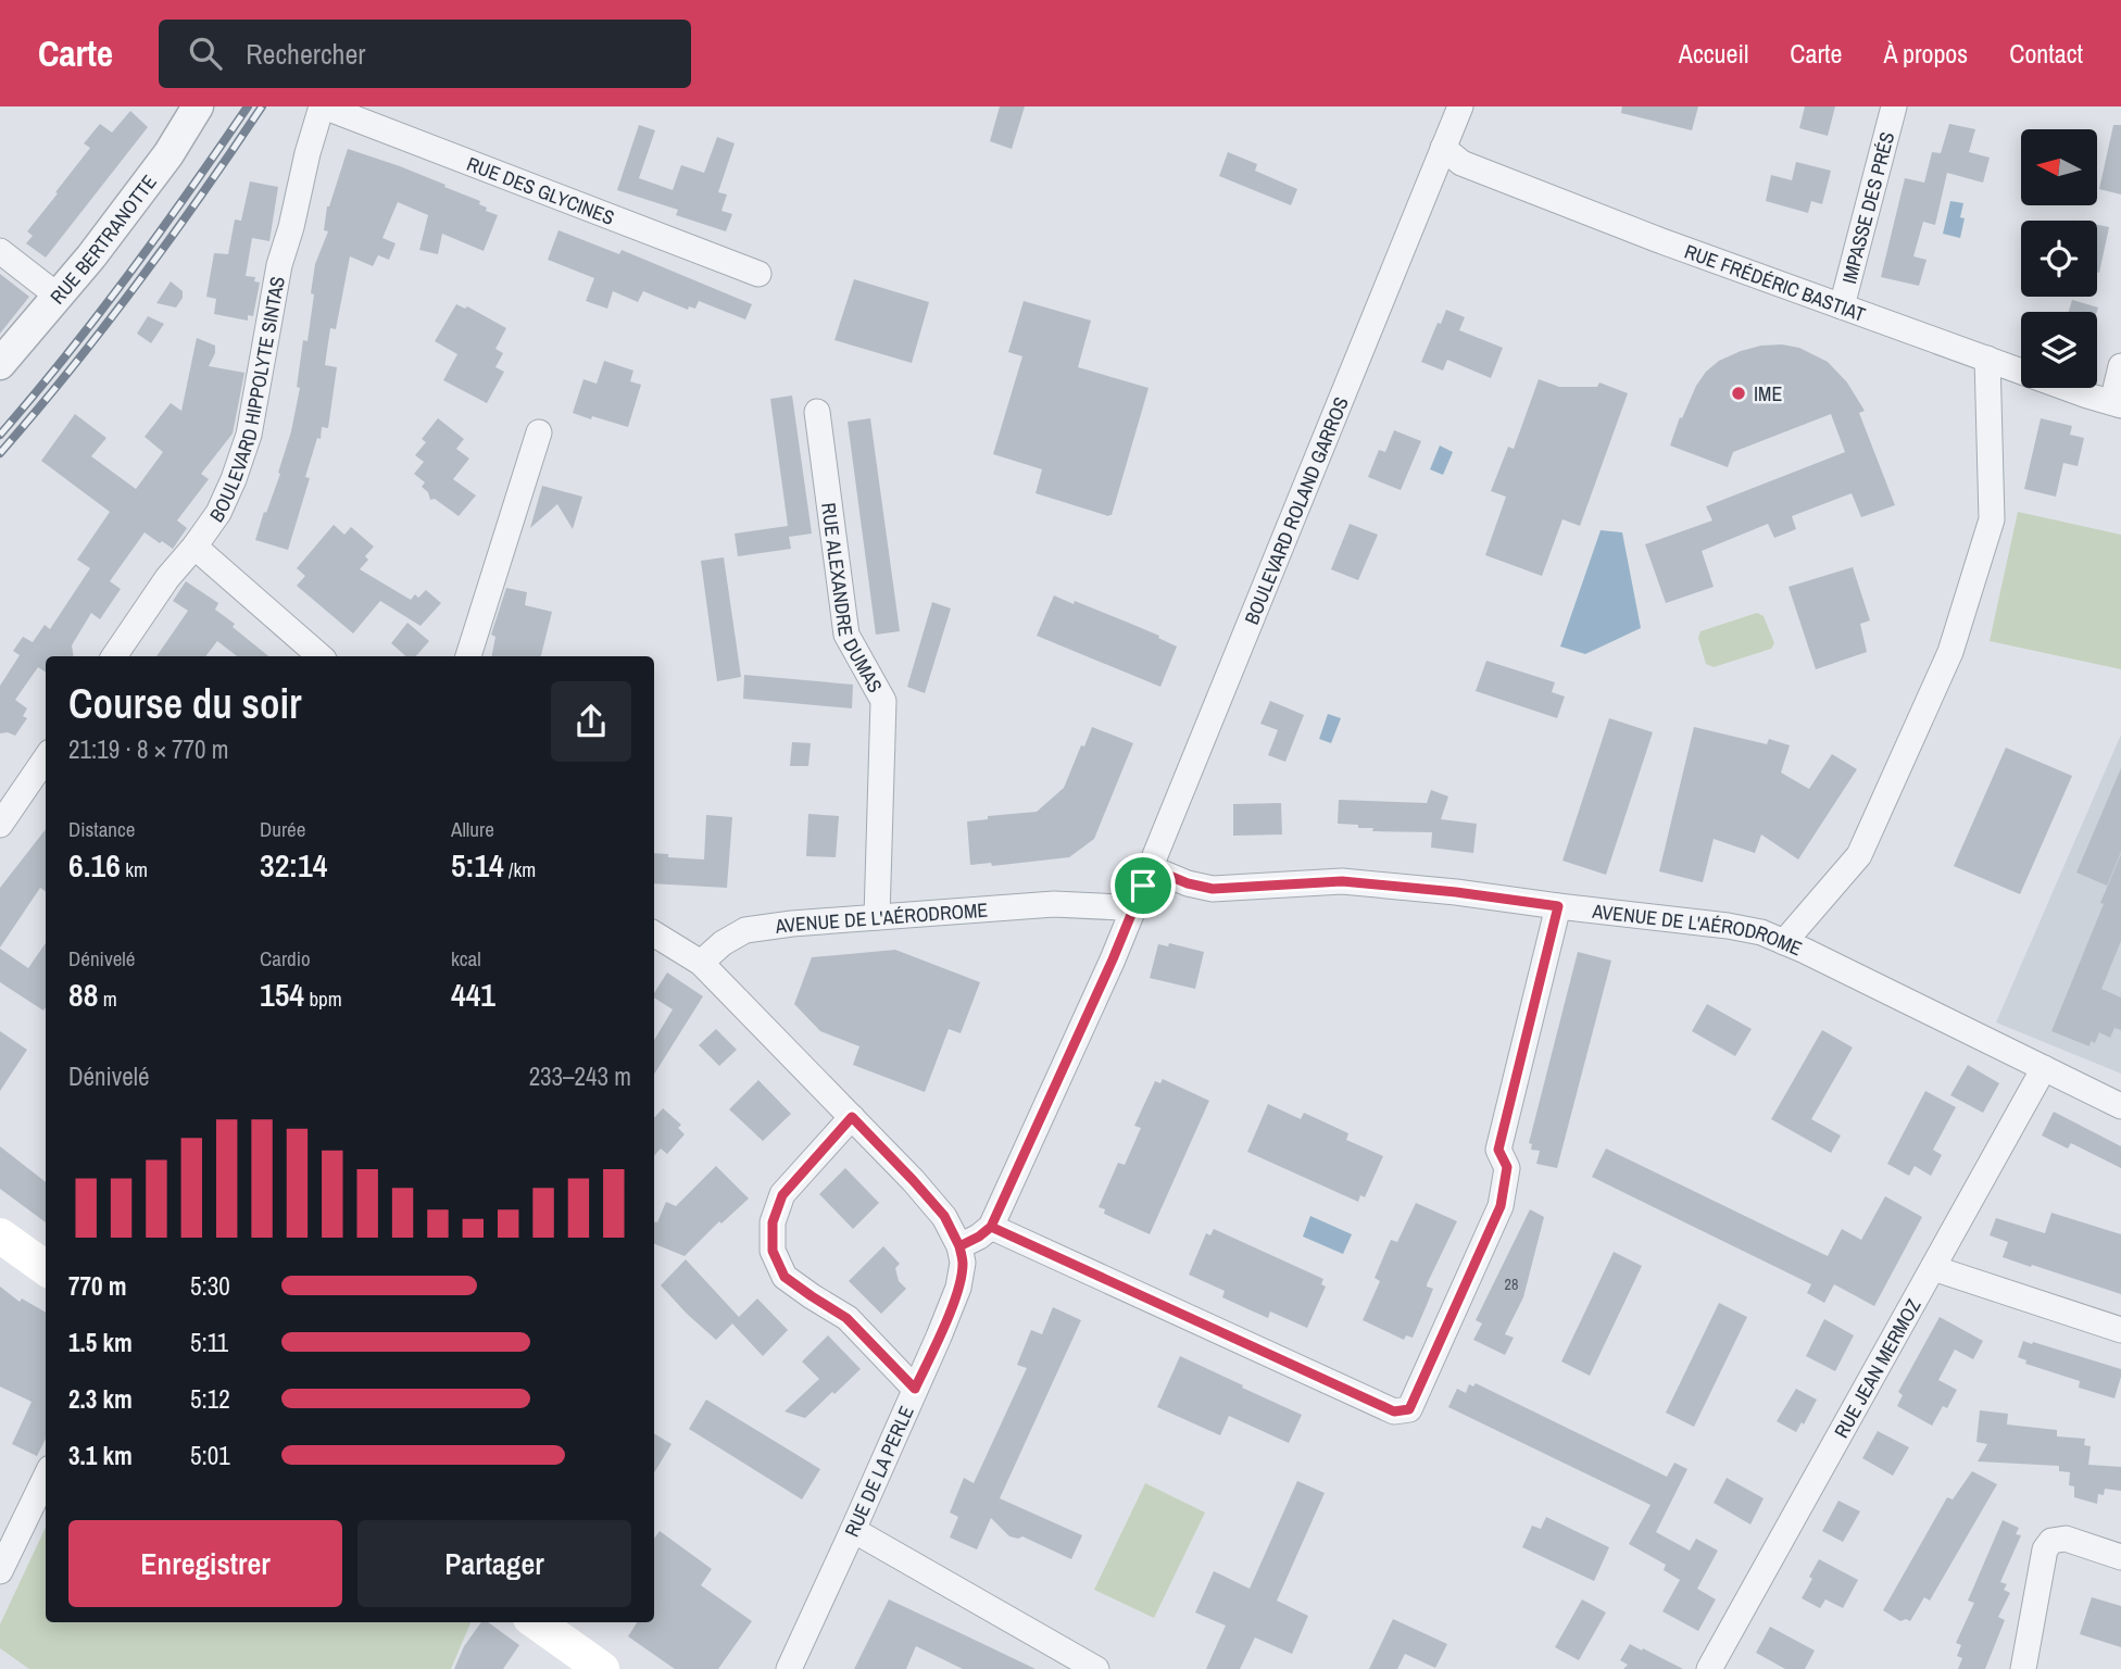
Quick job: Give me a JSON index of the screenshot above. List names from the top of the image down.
{
  "streets": {
    "street": [
      "RUE DES GLYCINES",
      "IMPASSE DES PRÉS",
      "RUE BERTRANOTTE",
      "RUE FRÉDÉRIC BASTIAT",
      "BOULEVARD HIPPOLYTE SINTAS",
      "BOULEVARD ROLAND GARROS",
      "RUE ALEXANDRE DUMAS",
      "AVENUE DE L'AÉRODROME",
      "RUE JEAN MERMOZ",
      "RUE DE LA PERLE"
    ]
  },
  "crossings": [
    ["RUE DES GLYCINES", "BOULEVARD HIPPOLYTE SINTAS"],
    ["IMPASSE DES PRÉS", "RUE FRÉDÉRIC BASTIAT"],
    ["RUE FRÉDÉRIC BASTIAT", "BOULEVARD ROLAND GARROS"],
    ["BOULEVARD ROLAND GARROS", "AVENUE DE L'AÉRODROME"],
    ["RUE ALEXANDRE DUMAS", "AVENUE DE L'AÉRODROME"],
    ["AVENUE DE L'AÉRODROME", "RUE JEAN MERMOZ"],
    ["AVENUE DE L'AÉRODROME", "RUE DE LA PERLE"]
  ],
  "places": ["IME"],
  "house_numbers": ["28"],
  "north": "left",
  "page": {
    "header": "Carte",
    "search": "Rechercher",
    "nav": [
      "Accueil",
      "Carte",
      "À propos",
      "Contact"
    ],
    "heading": ["Course du soir", "21:19 · 8 × 770 m"],
    "stats": [
      ["Distance", "6.16 km"],
      ["Durée", "32:14"],
      ["Allure", "5:14 /km"],
      ["Dénivelé", "88 m"],
      ["Cardio", "154 bpm"],
      ["kcal", "441"]
    ],
    "chart": ["Dénivelé", "233–243 m"],
    "list": [
      {
        "name": "770 m",
        "note": "5:30"
      },
      {
        "name": "1.5 km",
        "note": "5:11"
      },
      {
        "name": "2.3 km",
        "note": "5:12"
      },
      {
        "name": "3.1 km",
        "note": "5:01"
      }
    ],
    "buttons": ["Enregistrer", "Partager"]
  }
}
